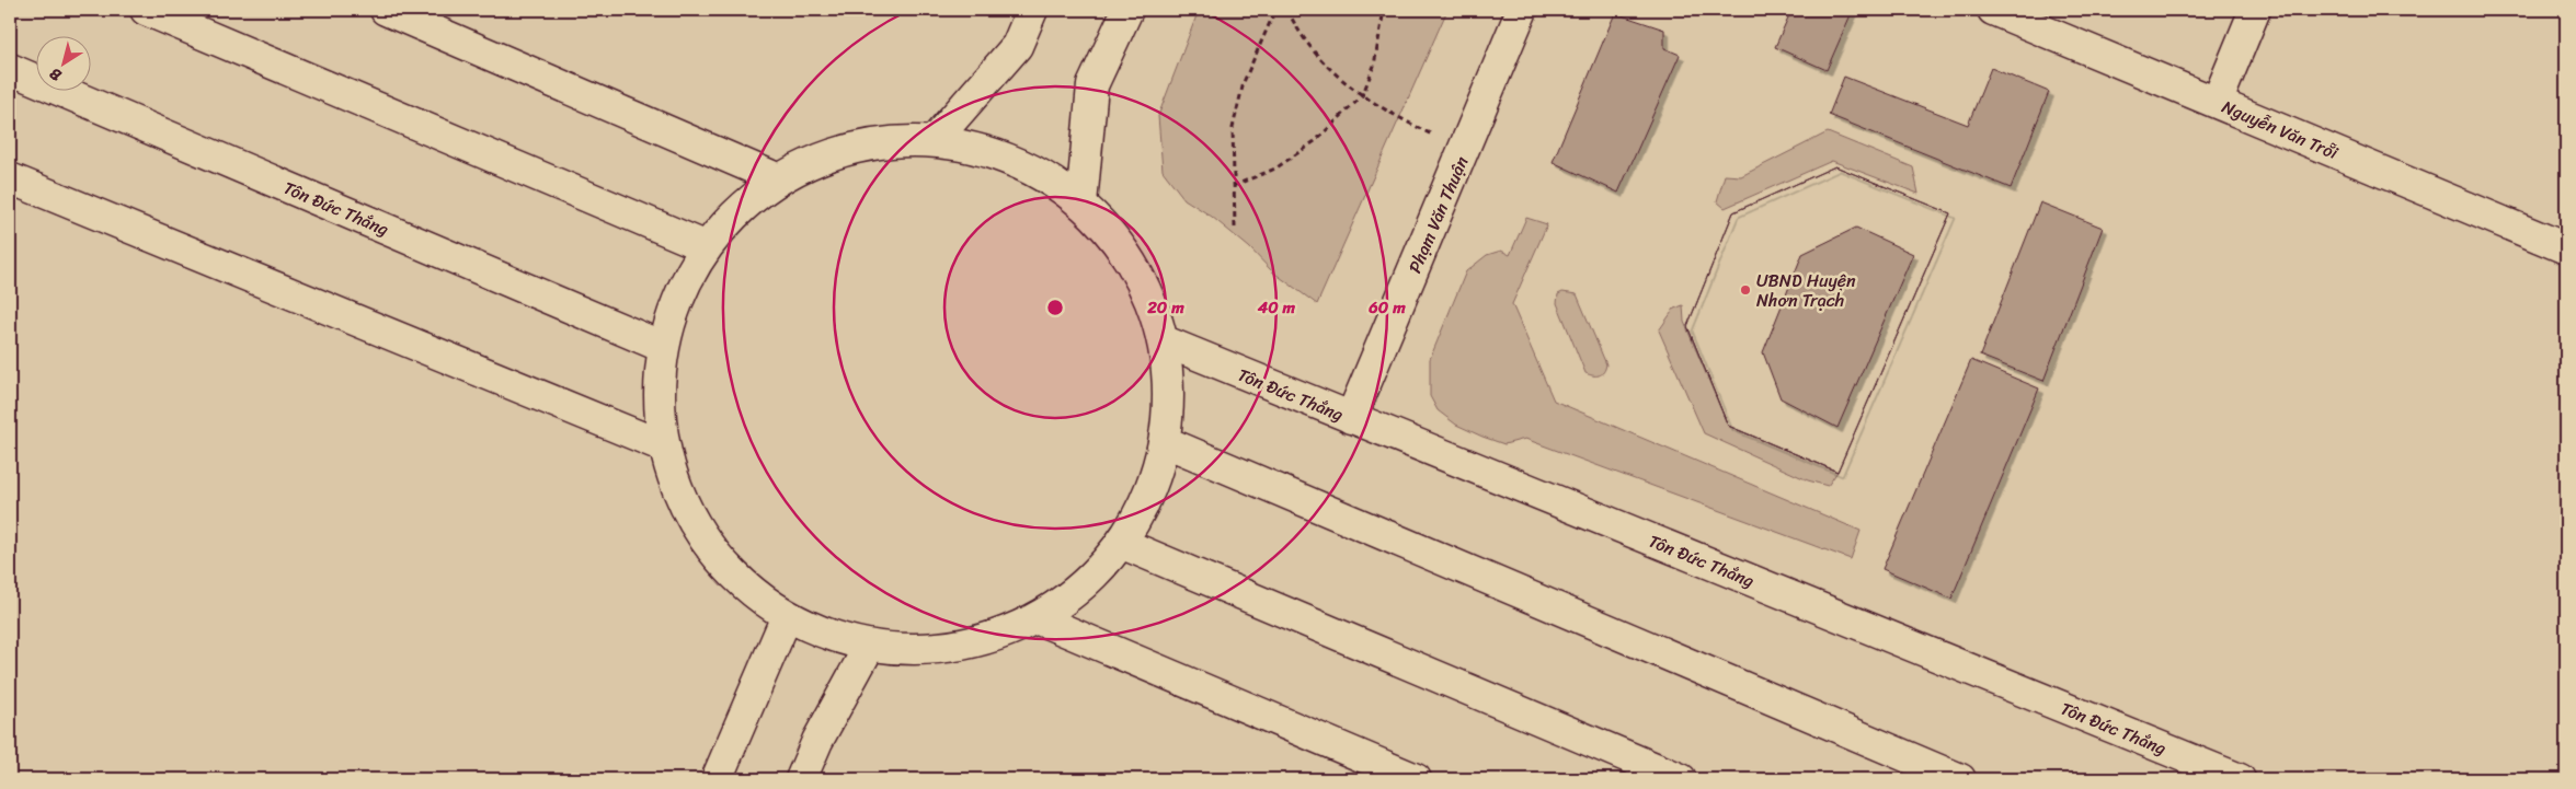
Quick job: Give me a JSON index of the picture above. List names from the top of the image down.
{
  "streets": {
    "main road": ["Nguyễn Văn Trỗi", "Tôn Đức Thắng", "Phạm Văn Thuận"]
  },
  "crossings": [
    ["Tôn Đức Thắng", "Phạm Văn Thuận"]
  ],
  "places": ["UBND Huyện Nhơn Trạch"],
  "north": "bottom left",
  "rings": ["20 m", "40 m", "60 m"]
}
